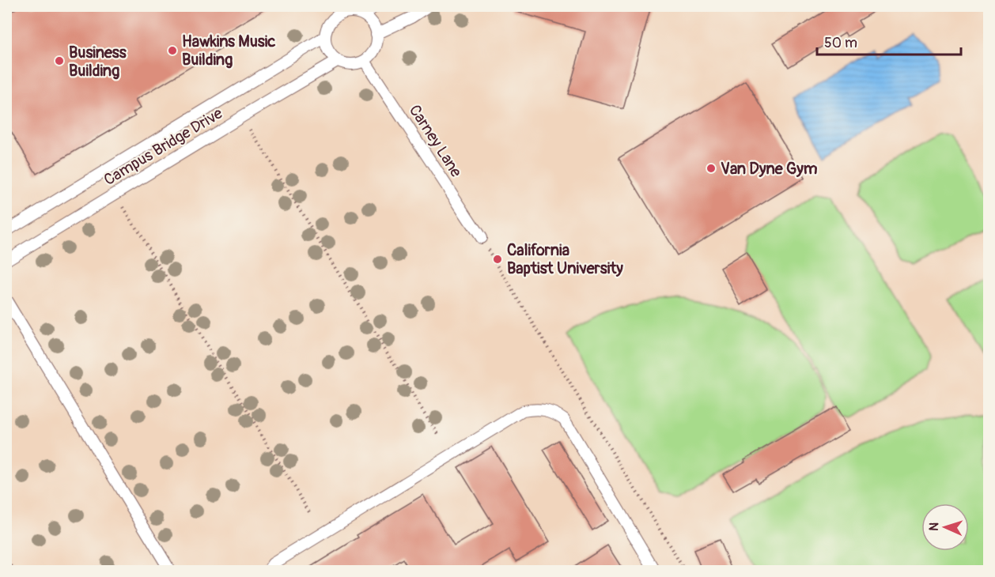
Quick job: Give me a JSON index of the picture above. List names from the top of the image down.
{
  "streets": {
    "lane": ["Carney Lane", "Campus Bridge Drive"]
  },
  "crossings": [
    ["Carney Lane", "Campus Bridge Drive"]
  ],
  "places": [
    "Hawkins Music Building",
    "Business Building",
    "Van Dyne Gym",
    "California Baptist University"
  ],
  "scale_bar": "50 m",
  "north": "left"
}
